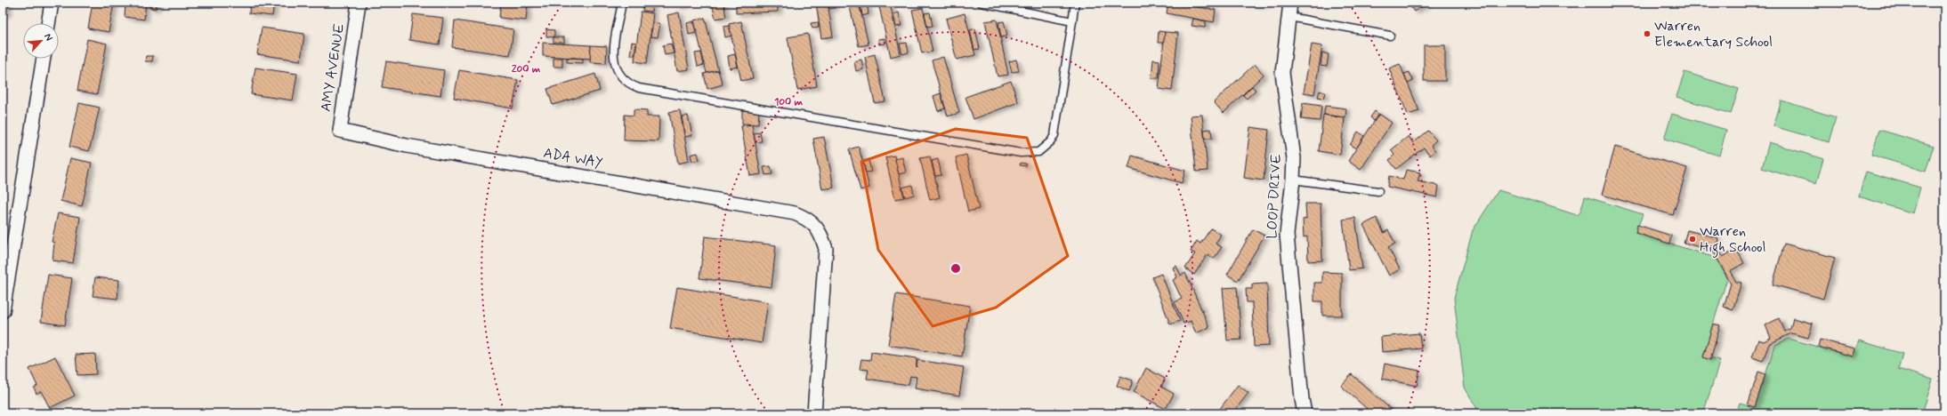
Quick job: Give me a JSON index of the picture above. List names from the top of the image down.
{
  "streets": {
    "street": ["AMY AVENUE", "ADA WAY", "LOOP DRIVE"]
  },
  "crossings": [
    ["AMY AVENUE", "ADA WAY"]
  ],
  "places": ["Warren Elementary School", "Warren High School"],
  "north": "top right",
  "rings": ["200 m", "100 m"]
}
